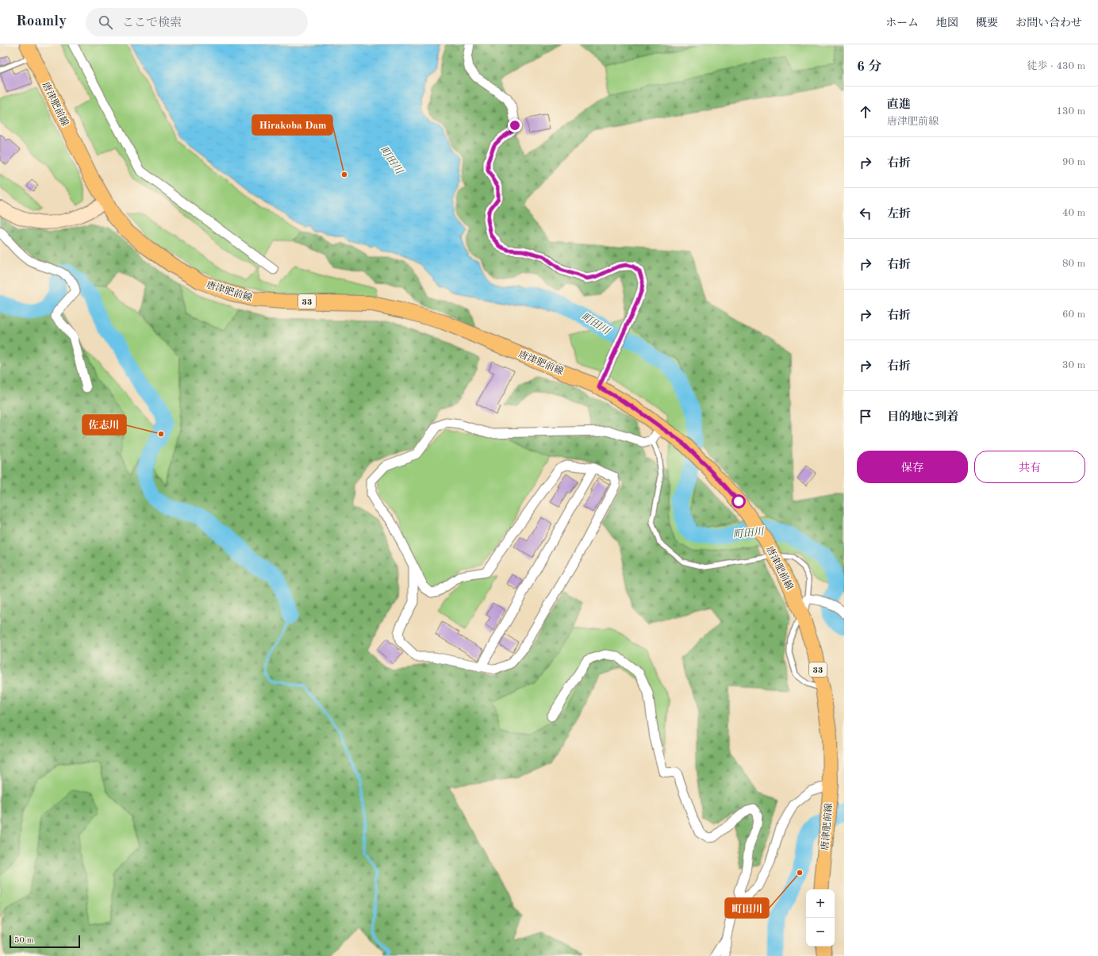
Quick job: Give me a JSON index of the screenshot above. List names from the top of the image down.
{
  "streets": {
    "main road": ["唐津肥前線", "33"]
  },
  "water": ["町田川"],
  "places": ["Hirakoba Dam", "佐志川", "町田川"],
  "scale_bar": "50 m",
  "page": {
    "header": "Roamly",
    "search": "ここで検索",
    "nav": [
      "ホーム",
      "地図",
      "概要",
      "お問い合わせ"
    ],
    "heading": ["6 分", "徒歩 · 430 m"],
    "list": [
      ["直進", "唐津肥前線", "130 m"],
      ["右折", "90 m"],
      ["左折", "40 m"],
      ["右折", "80 m"],
      ["右折", "60 m"],
      ["右折", "30 m"],
      "目的地に到着"
    ],
    "buttons": ["保存", "共有"],
    "map_buttons": ["+", "−"],
    "scale": "50 m"
  }
}
